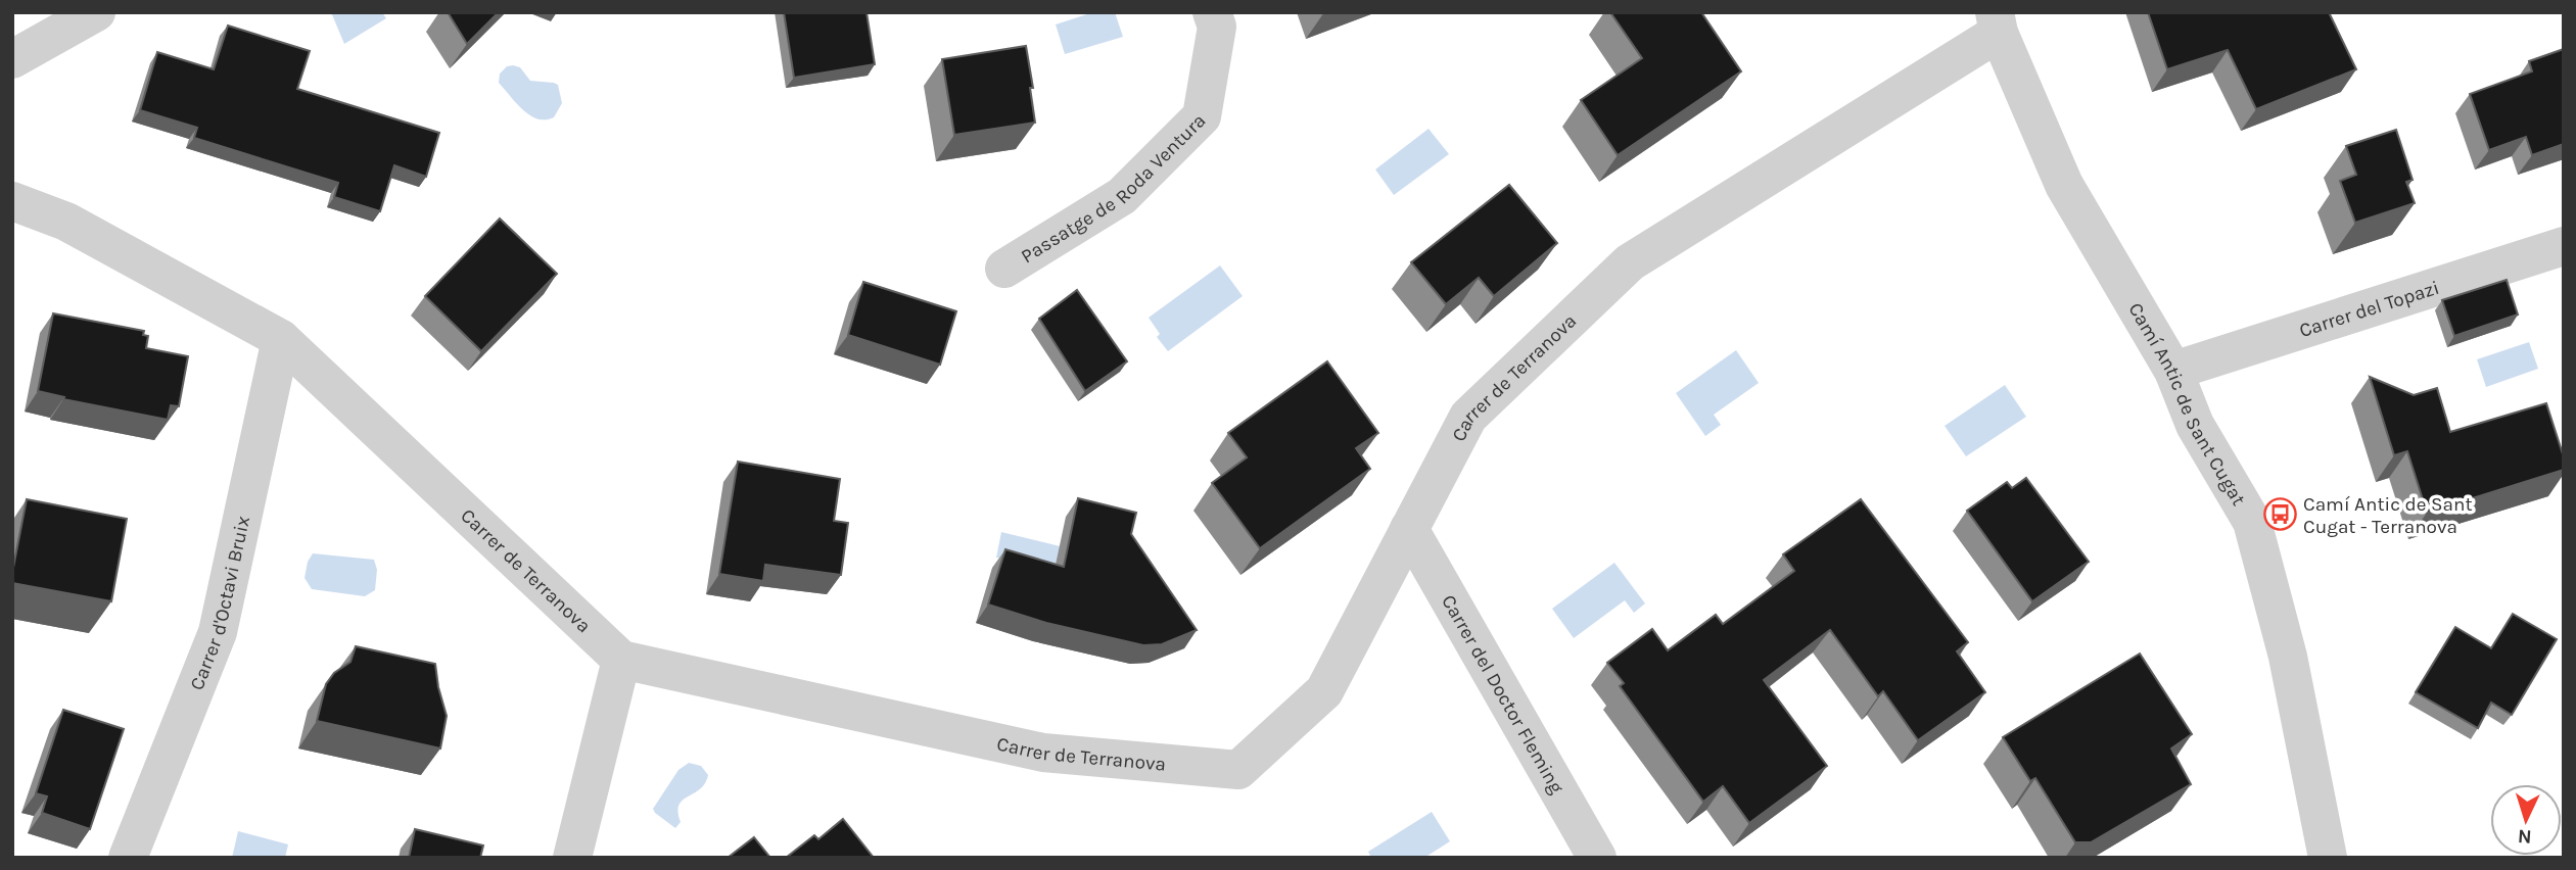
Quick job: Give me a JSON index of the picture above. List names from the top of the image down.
{
  "streets": {
    "street": [
      "Passatge de Roda Ventura",
      "Carrer del Topazi",
      "Carrer de Terranova",
      "Camí Antic de Sant Cugat",
      "Carrer d'Octavi Bruix",
      "Carrer del Doctor Fleming"
    ]
  },
  "crossings": [
    ["Carrer del Topazi", "Camí Antic de Sant Cugat"],
    ["Carrer de Terranova", "Camí Antic de Sant Cugat"],
    ["Carrer de Terranova", "Carrer d'Octavi Bruix"],
    ["Carrer de Terranova", "Carrer del Doctor Fleming"]
  ],
  "places": {
    "bus stop": ["Camí Antic de Sant Cugat - Terranova"]
  },
  "north": "bottom"
}
